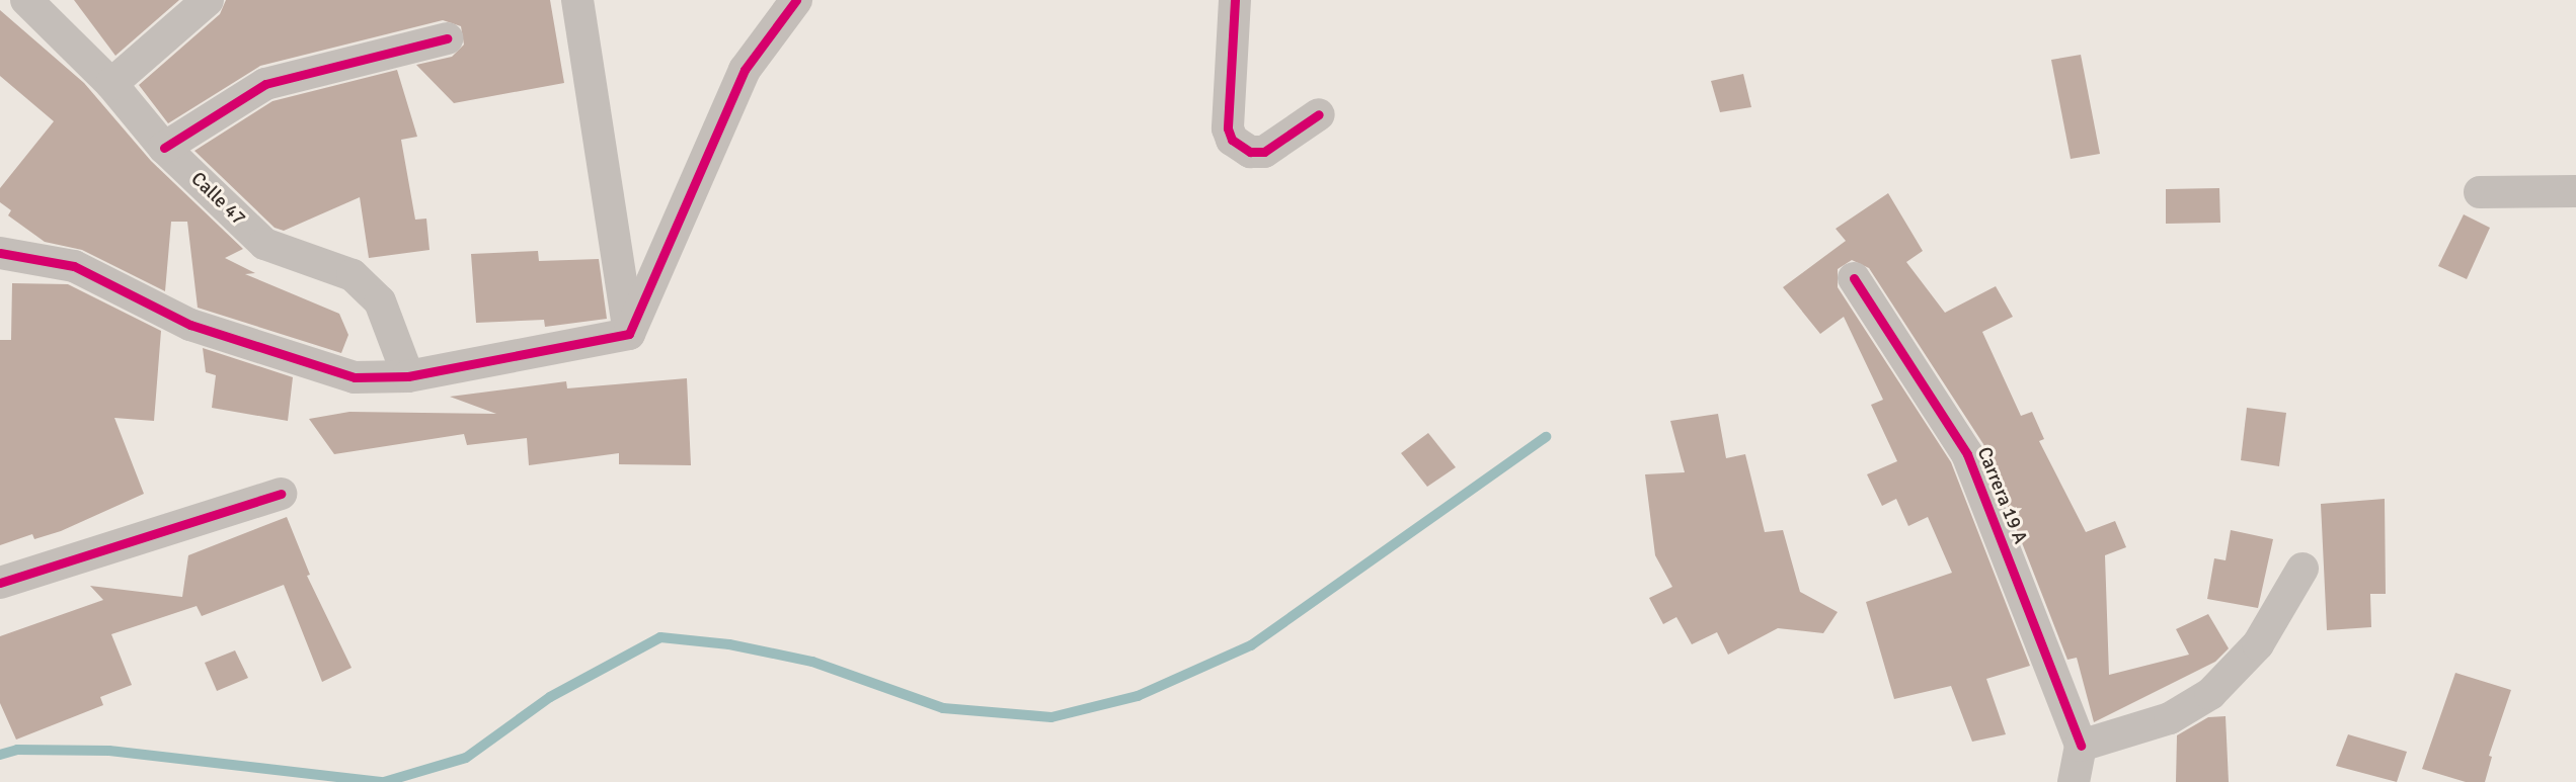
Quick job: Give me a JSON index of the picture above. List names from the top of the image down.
{
  "streets": {
    "street": ["Calle 47", "Carrera 19 A"]
  }
}
